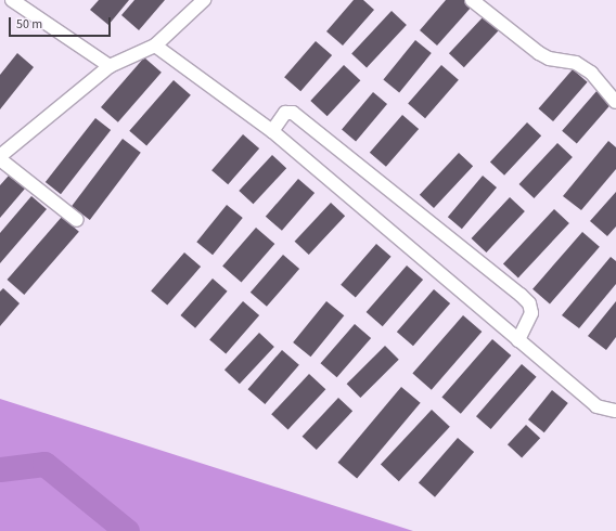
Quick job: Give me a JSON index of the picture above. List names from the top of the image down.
{
  "scale_bar": "50 m"
}
